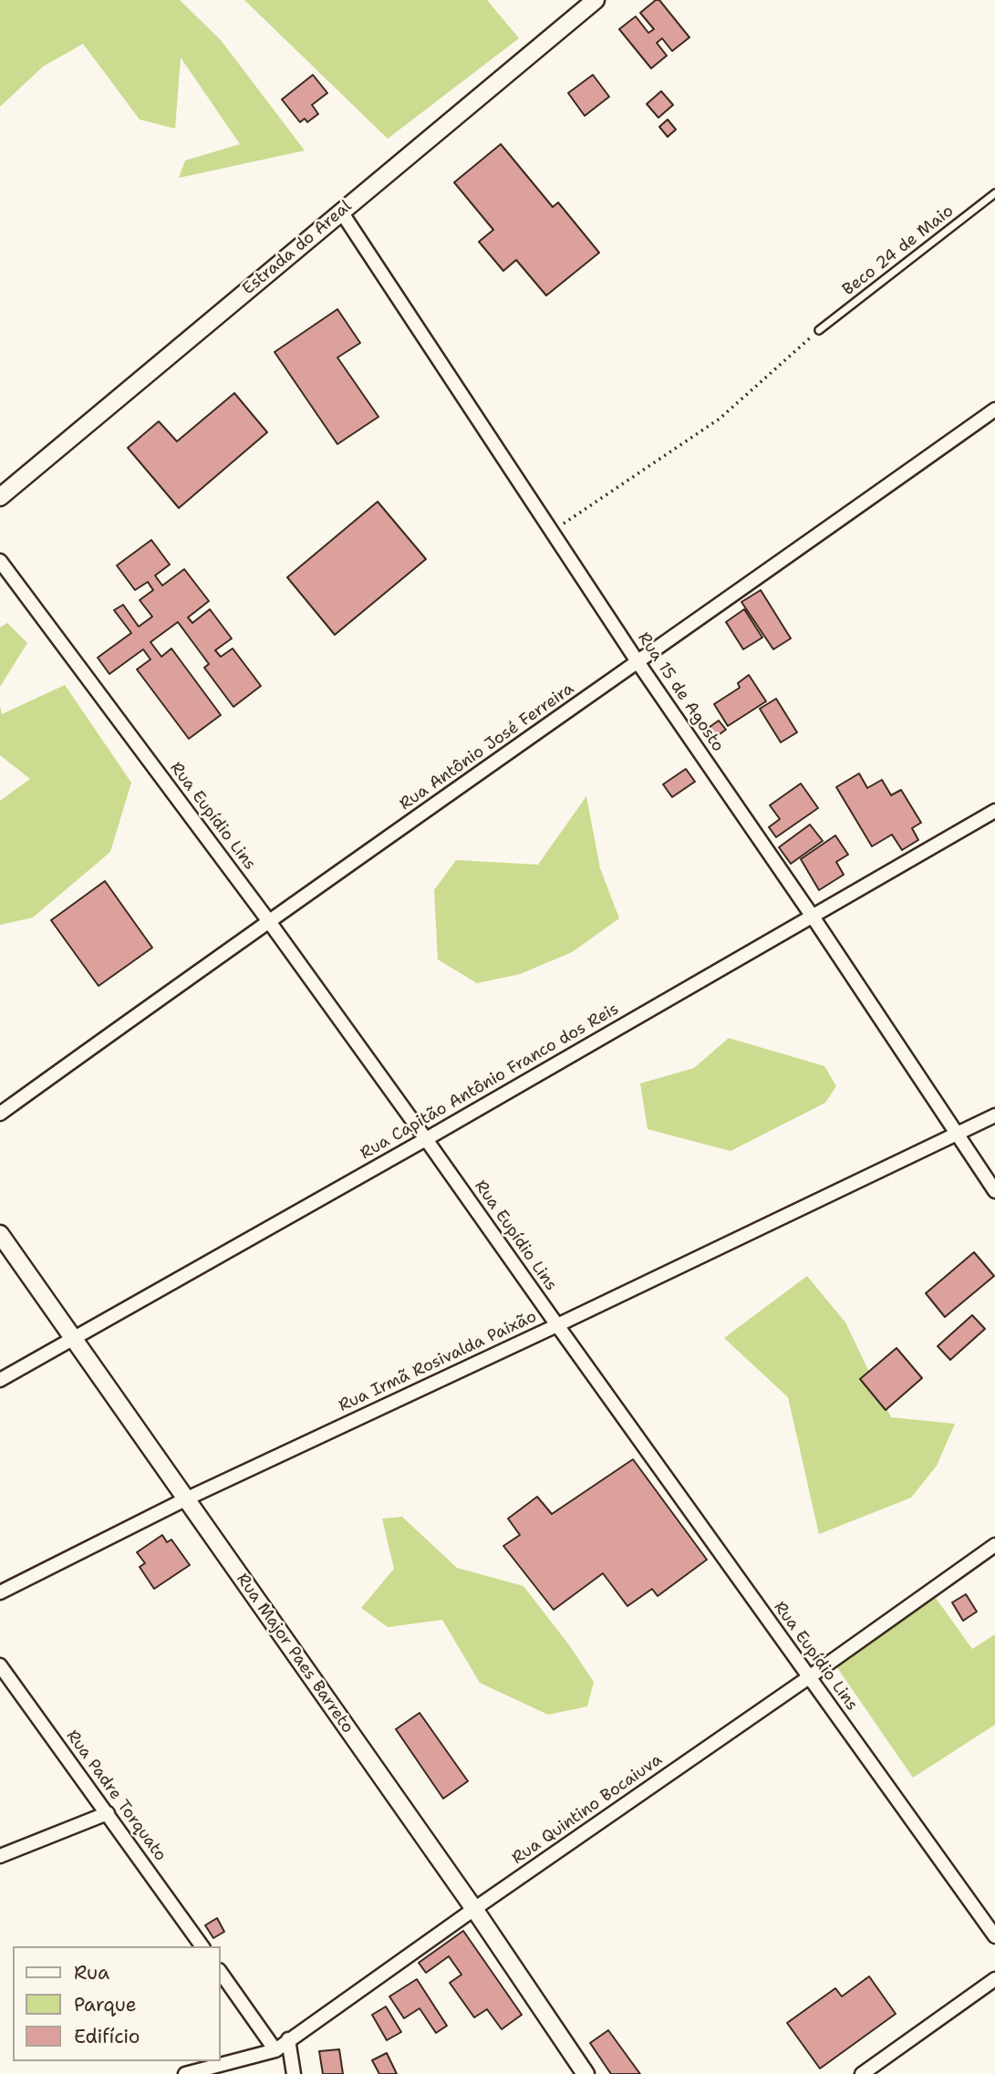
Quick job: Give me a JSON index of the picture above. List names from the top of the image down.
{
  "streets": {
    "street": [
      "Estrada do Areal",
      "Rua 15 de Agosto",
      "Rua Antônio José Ferreira",
      "Rua Eupídio Lins",
      "Rua Capitão Antônio Franco dos Reis",
      "Rua Irmã Rosivalda Paixão",
      "Rua Major Paes Barreto",
      "Rua Padre Torquato",
      "Rua Quintino Bocaiuva"
    ],
    "lane": ["Beco 24 de Maio"]
  },
  "crossings": [
    ["Estrada do Areal", "Rua 15 de Agosto"],
    ["Rua 15 de Agosto", "Rua Antônio José Ferreira"],
    ["Rua 15 de Agosto", "Rua Capitão Antônio Franco dos Reis"],
    ["Rua 15 de Agosto", "Rua Irmã Rosivalda Paixão"],
    ["Rua Antônio José Ferreira", "Rua Eupídio Lins"],
    ["Rua Eupídio Lins", "Rua Capitão Antônio Franco dos Reis"],
    ["Rua Eupídio Lins", "Rua Irmã Rosivalda Paixão"],
    ["Rua Eupídio Lins", "Rua Quintino Bocaiuva"],
    ["Rua Capitão Antônio Franco dos Reis", "Rua Major Paes Barreto"],
    ["Rua Irmã Rosivalda Paixão", "Rua Major Paes Barreto"],
    ["Rua Major Paes Barreto", "Rua Quintino Bocaiuva"]
  ],
  "legend": ["Rua", "Parque", "Edifício"]
}
